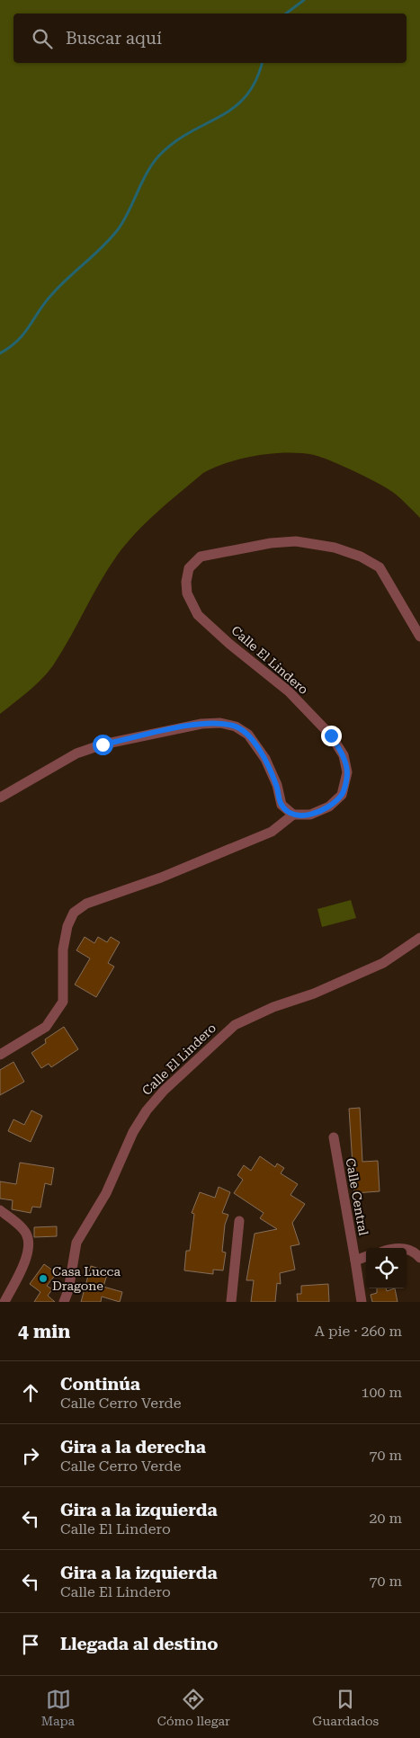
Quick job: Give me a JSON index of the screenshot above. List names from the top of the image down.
{
  "streets": {
    "street": ["Calle El Lindero", "Calle Central"]
  },
  "places": ["Casa Lucca Dragone"],
  "page": {
    "search": "Buscar aquí",
    "heading": ["4 min", "A pie · 260 m"],
    "list": [
      ["Continúa", "Calle Cerro Verde", "100 m"],
      ["Gira a la derecha", "Calle Cerro Verde", "70 m"],
      ["Gira a la izquierda", "Calle El Lindero", "20 m"],
      ["Gira a la izquierda", "Calle El Lindero", "70 m"],
      "Llegada al destino"
    ],
    "nav": ["Mapa", "Cómo llegar", "Guardados"]
  }
}
